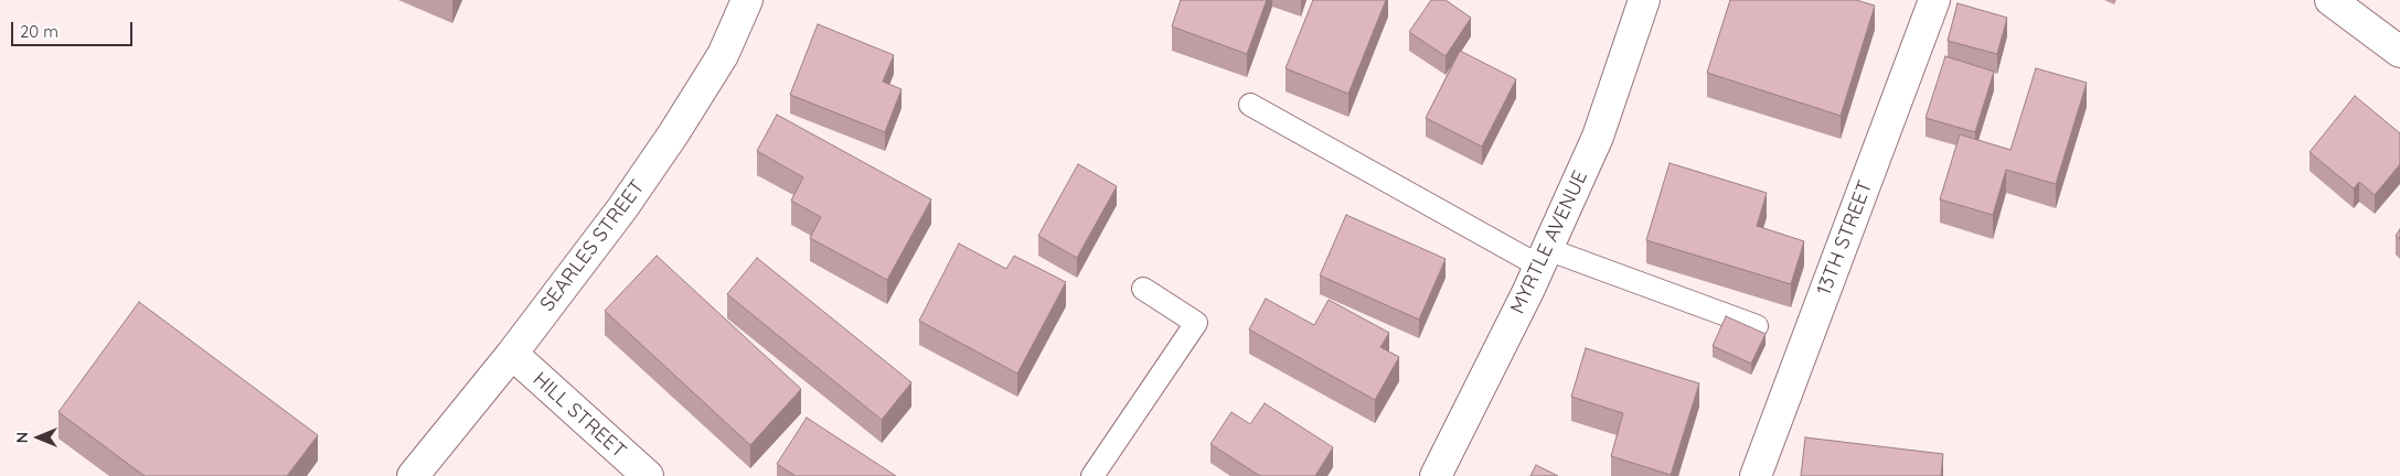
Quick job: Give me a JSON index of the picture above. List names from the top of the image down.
{
  "streets": {
    "street": [
      "13TH STREET",
      "MYRTLE AVENUE",
      "SEARLES STREET",
      "HILL STREET"
    ]
  },
  "crossings": [
    ["SEARLES STREET", "HILL STREET"]
  ],
  "scale_bar": "20 m",
  "north": "left"
}
